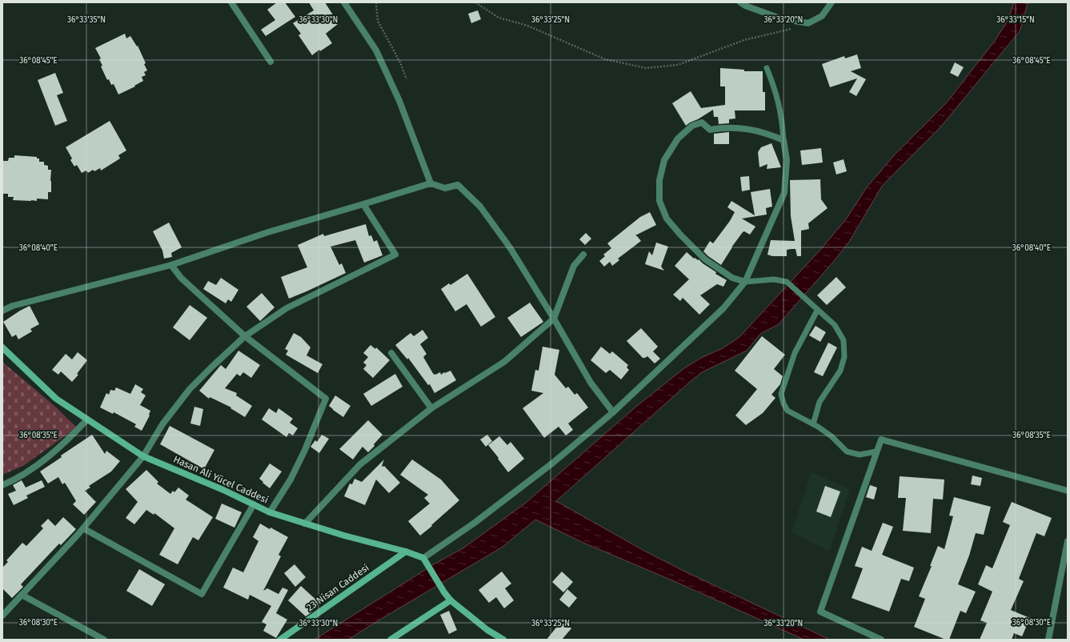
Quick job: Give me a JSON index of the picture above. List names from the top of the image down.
{
  "streets": {
    "street": ["Hasan Ali Yücel Caddesi", "23 Nisan Caddesi"]
  },
  "crossings": [
    ["Hasan Ali Yücel Caddesi", "23 Nisan Caddesi"]
  ],
  "coordinates": [
    "36°33'35\"N",
    "36°33'30\"N",
    "36°33'25\"N",
    "36°33'20\"N",
    "36°33'15\"N",
    "36°08'45\"E",
    "36°08'40\"E",
    "36°08'35\"E",
    "36°08'30\"E"
  ]
}
